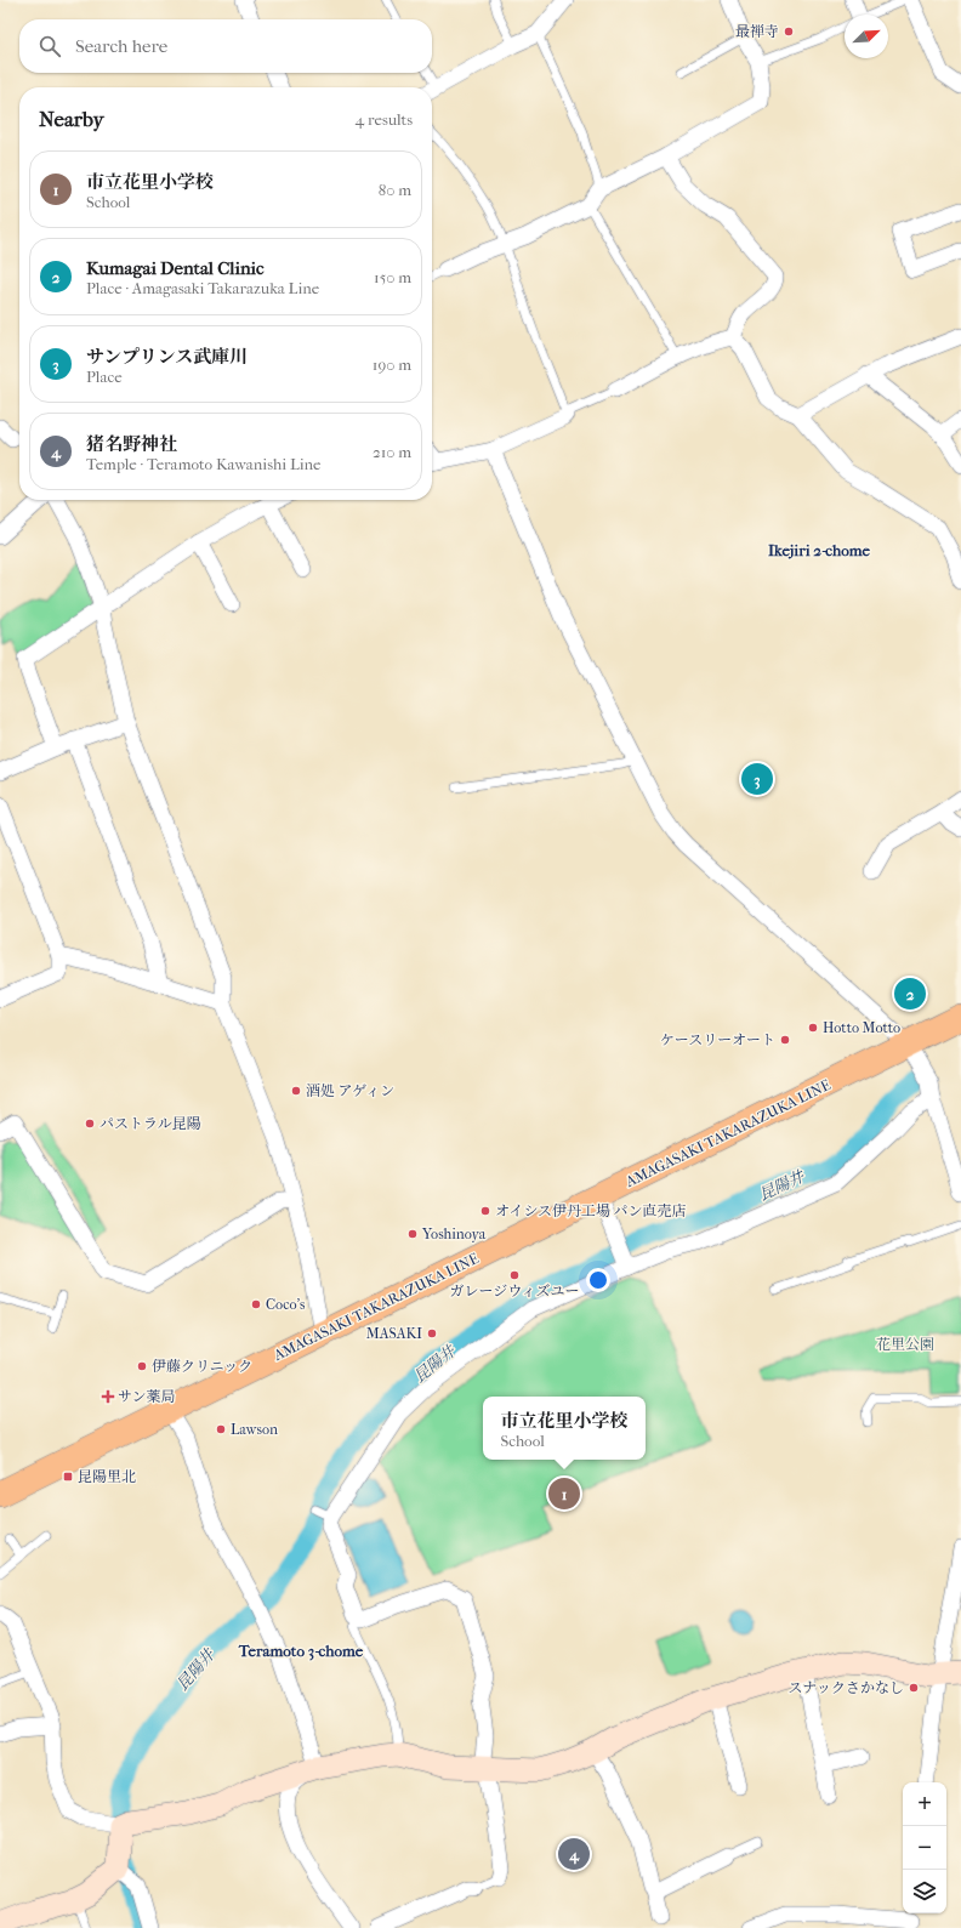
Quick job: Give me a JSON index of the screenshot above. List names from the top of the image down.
{
  "streets": {
    "main road": ["AMAGASAKI TAKARAZUKA LINE"]
  },
  "districts": ["Ikejiri 2-chome", "Teramoto 3-chome"],
  "water": ["昆陽井"],
  "parks": ["花里公園"],
  "places": {
    "other": [
      "最禅寺",
      "Hotto Motto",
      "ケースリーオート",
      "酒処 アゲィン",
      "パストラル昆陽",
      "オイシス伊丹工場 パン直売店",
      "Yoshinoya",
      "ガレージウィズユー",
      "Coco's",
      "MASAKI",
      "伊藤クリニック",
      "Lawson",
      "スナックさかなし"
    ],
    "health": ["サン薬局"],
    "transit": ["昆陽里北"]
  },
  "north": "top right",
  "page": {
    "search": "Search here",
    "heading": ["Nearby", "4 results"],
    "list": [
      {
        "mark": "1",
        "name": "市立花里小学校",
        "note": "School",
        "value": "80 m"
      },
      {
        "mark": "2",
        "name": "Kumagai Dental Clinic",
        "note": "Place · Amagasaki Takarazuka Line",
        "value": "150 m"
      },
      {
        "mark": "3",
        "name": "サンプリンス武庫川",
        "note": "Place",
        "value": "190 m"
      },
      {
        "mark": "4",
        "name": "猪名野神社",
        "note": "Temple · Teramoto Kawanishi Line",
        "value": "210 m"
      }
    ],
    "pins": [
      "3",
      "2",
      "1",
      "4"
    ],
    "popup": ["市立花里小学校", "School"],
    "map_buttons": ["+", "−"]
  }
}
